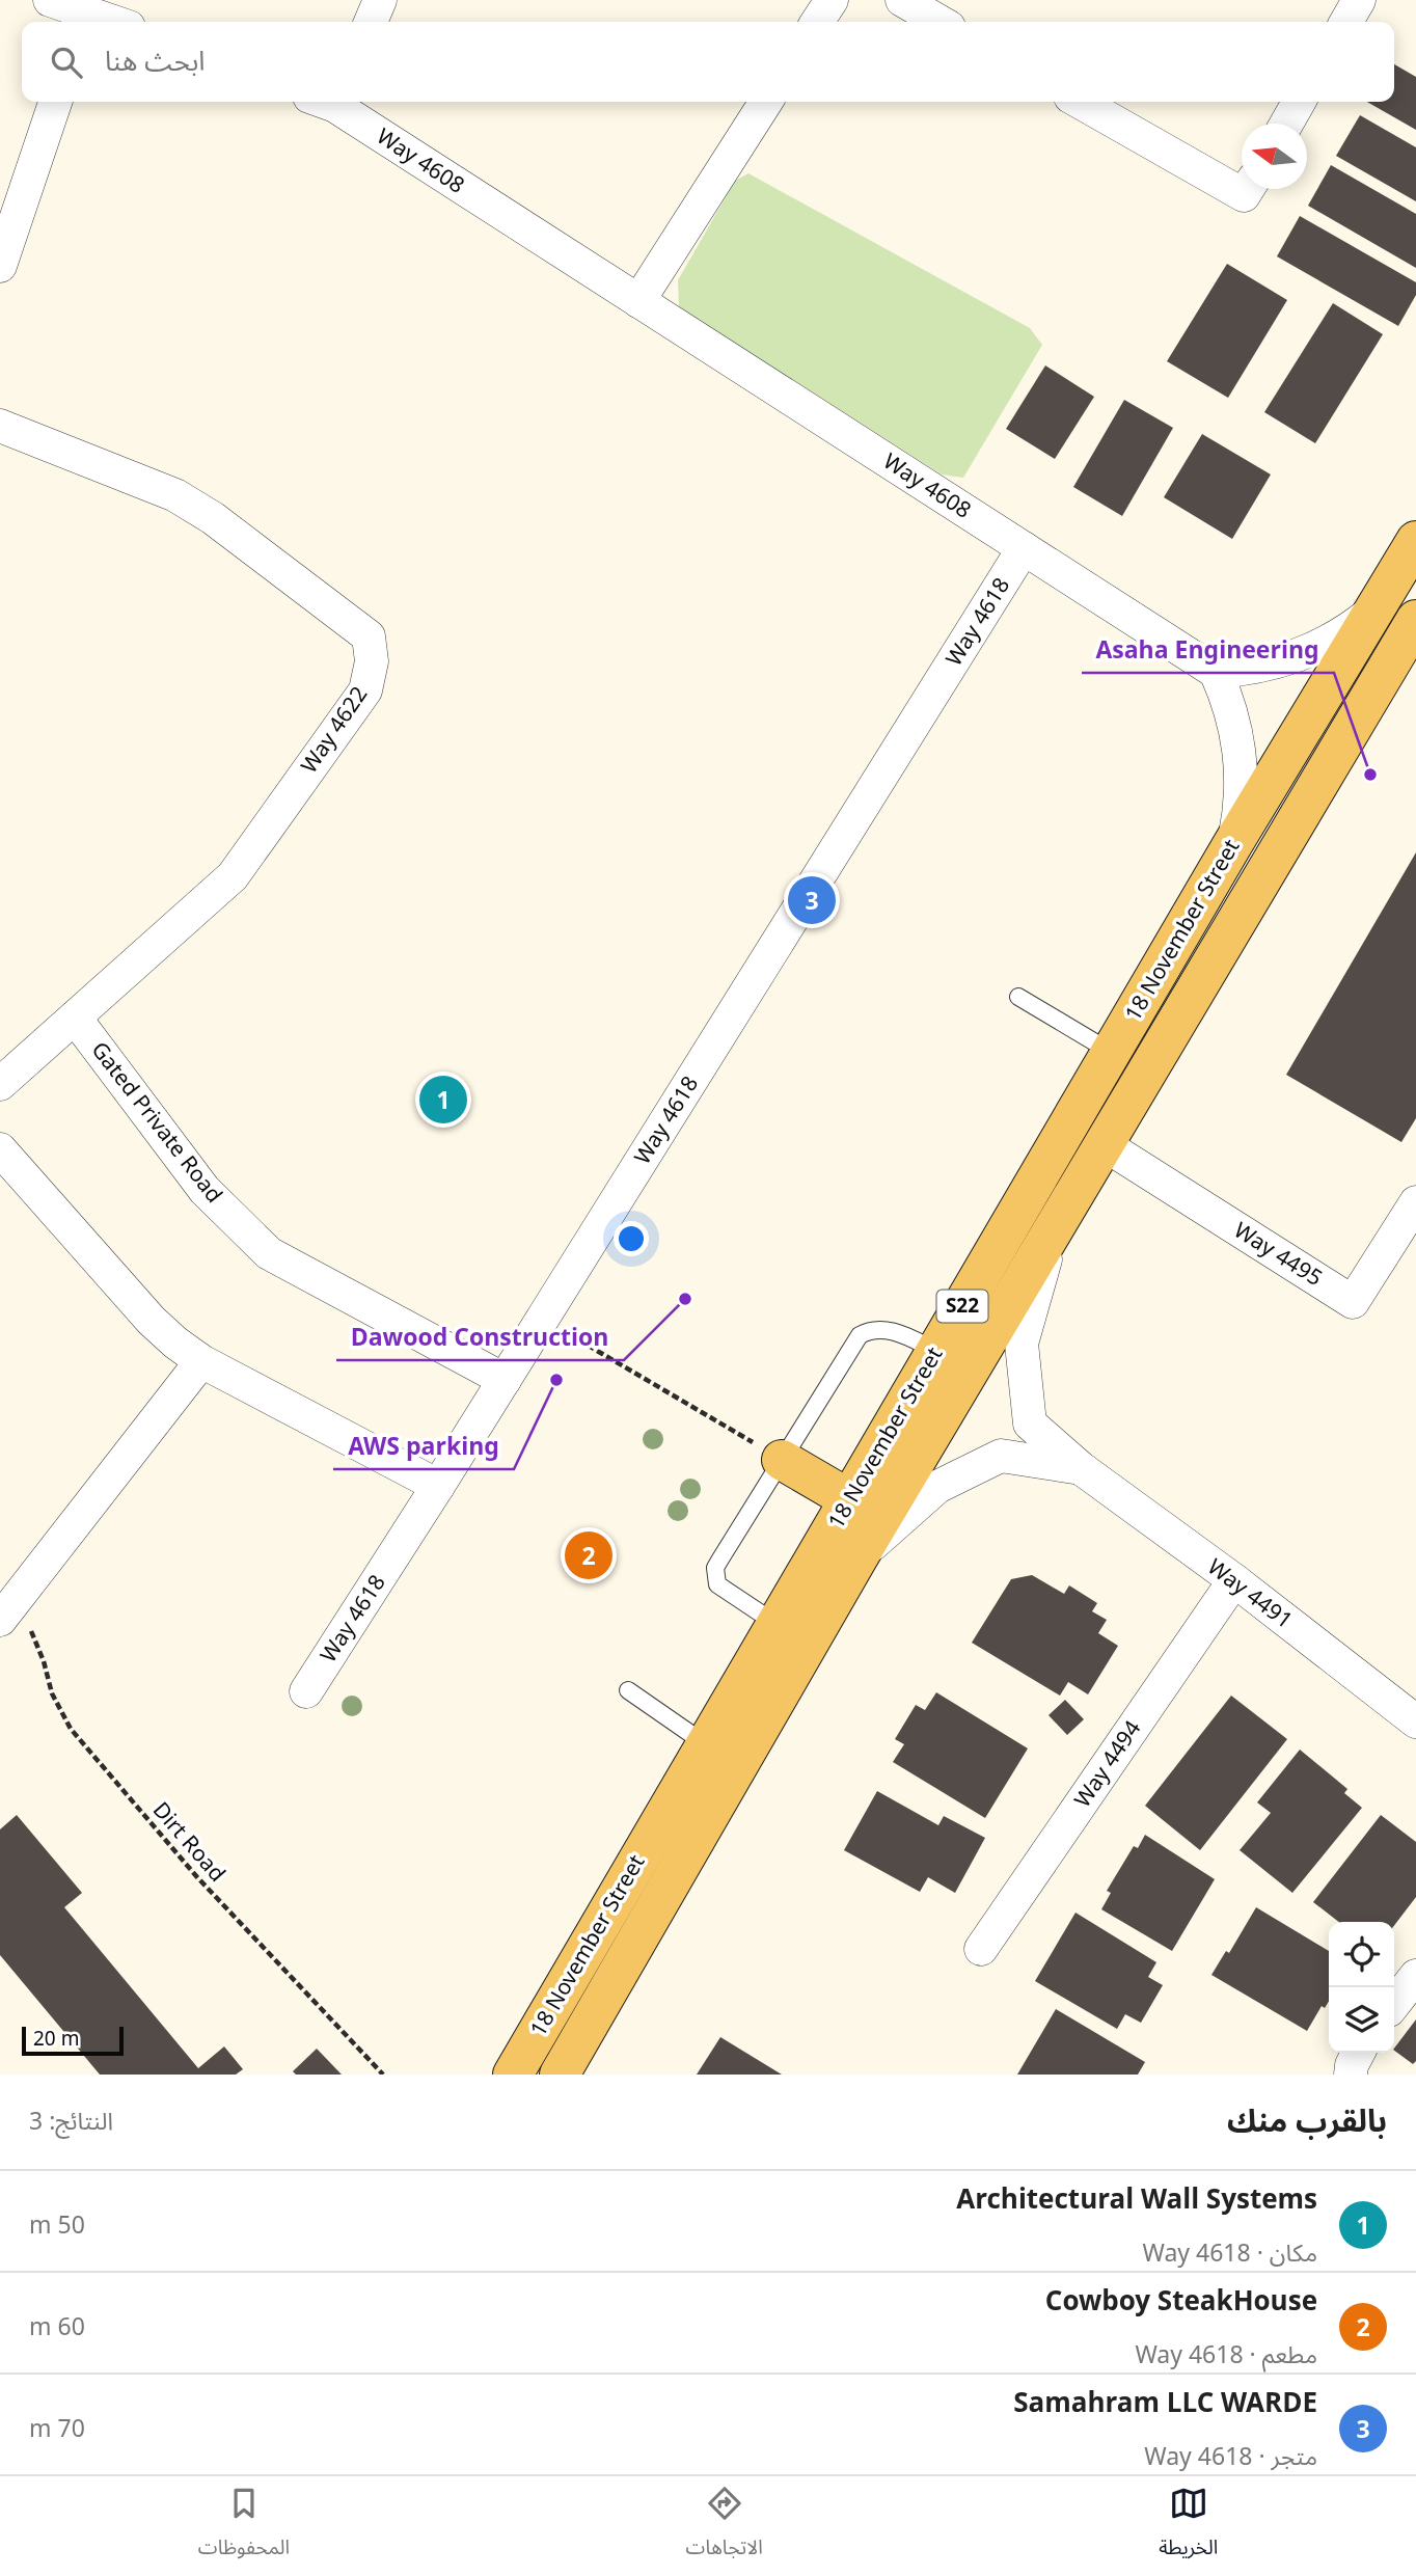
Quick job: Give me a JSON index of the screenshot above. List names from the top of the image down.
{
  "streets": {
    "main road": ["18 November Street", "S22"],
    "street": [
      "Way 4608",
      "Way 4618",
      "Way 4622",
      "Gated Private Road",
      "Way 4495",
      "Way 4491",
      "Way 4494"
    ],
    "path": ["Dirt Road"]
  },
  "crossings": [
    ["Way 4608", "Way 4618"],
    ["Way 4618", "Gated Private Road"],
    ["Way 4622", "Gated Private Road"],
    ["18 November Street", "Way 4495"],
    ["18 November Street", "Way 4491"],
    ["Way 4491", "Way 4494"]
  ],
  "places": ["Asaha Engineering", "Dawood Construction", "AWS parking"],
  "scale_bar": "20 m",
  "north": "left",
  "page": {
    "search": "ابحث هنا",
    "pins": ["3", "1", "2"],
    "scale": "20 m",
    "heading": ["بالقرب منك", "النتائج: 3"],
    "list": [
      {
        "mark": "1",
        "name": "Architectural Wall Systems",
        "note": "مكان · Way 4618",
        "value": "50 m"
      },
      {
        "mark": "2",
        "name": "Cowboy SteakHouse",
        "note": "مطعم · Way 4618",
        "value": "60 m"
      },
      {
        "mark": "3",
        "name": "Samahram LLC WARDE",
        "note": "متجر · Way 4618",
        "value": "70 m"
      }
    ],
    "nav": ["الخريطة", "الاتجاهات", "المحفوظات"]
  }
}
